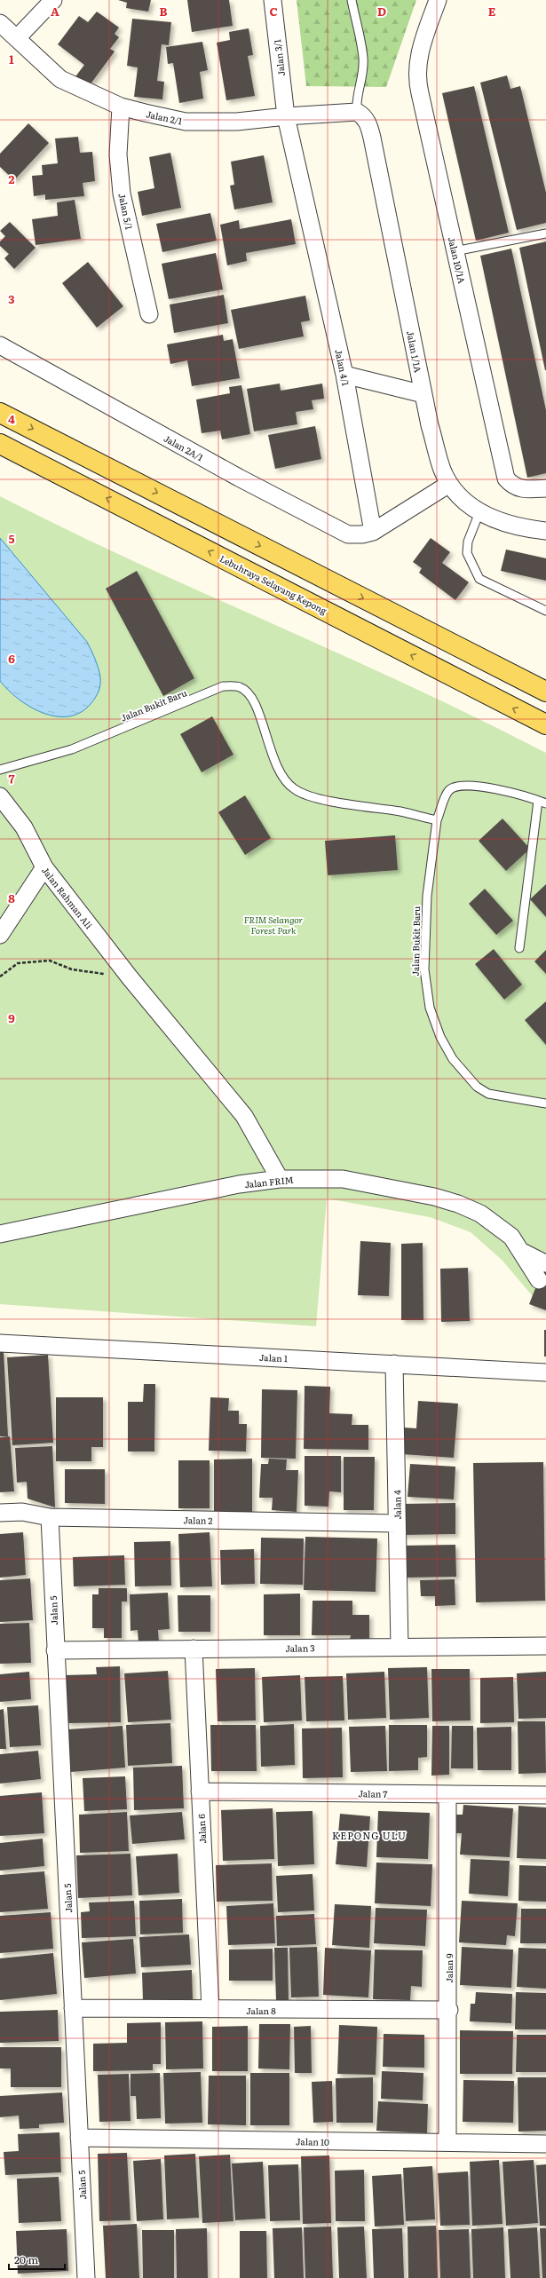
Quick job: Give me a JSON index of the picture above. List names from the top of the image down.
{
  "streets": {
    "main road": ["Lebuhraya Selayang Kepong"],
    "street": [
      "Jalan 3/1",
      "Jalan 2/1",
      "Jalan 5/1",
      "Jalan 10/1A",
      "Jalan 1/1A",
      "Jalan 4/1",
      "Jalan 2A/1",
      "Jalan Rahman Ali",
      "Jalan FRIM",
      "Jalan 1",
      "Jalan 4",
      "Jalan 2",
      "Jalan 5",
      "Jalan 3",
      "Jalan 7",
      "Jalan 6",
      "Jalan 9",
      "Jalan 8",
      "Jalan 10"
    ],
    "lane": ["Jalan Bukit Baru"]
  },
  "crossings": [
    ["Jalan 3/1", "Jalan 2/1"],
    ["Jalan 3/1", "Jalan 4/1"],
    ["Jalan 2/1", "Jalan 5/1"],
    ["Jalan 2/1", "Jalan 1/1A"],
    ["Jalan 2/1", "Jalan 4/1"],
    ["Jalan 4/1", "Jalan 2A/1"],
    ["Jalan Rahman Ali", "Jalan FRIM"],
    ["Jalan 1", "Jalan 4"],
    ["Jalan 4", "Jalan 2"],
    ["Jalan 4", "Jalan 3"],
    ["Jalan 2", "Jalan 5"],
    ["Jalan 5", "Jalan 3"],
    ["Jalan 5", "Jalan 8"],
    ["Jalan 5", "Jalan 10"],
    ["Jalan 3", "Jalan 6"],
    ["Jalan 7", "Jalan 6"],
    ["Jalan 7", "Jalan 9"],
    ["Jalan 6", "Jalan 8"],
    ["Jalan 9", "Jalan 8"],
    ["Jalan 9", "Jalan 10"]
  ],
  "districts": ["KEPONG ULU"],
  "parks": ["FRIM Selangor Forest Park"],
  "scale_bar": "20 m",
  "grid": {
    "columns": [
      "A",
      "B",
      "C",
      "D",
      "E"
    ],
    "rows": [
      "1",
      "2",
      "3",
      "4",
      "5",
      "6",
      "7",
      "8",
      "9"
    ]
  }
}
